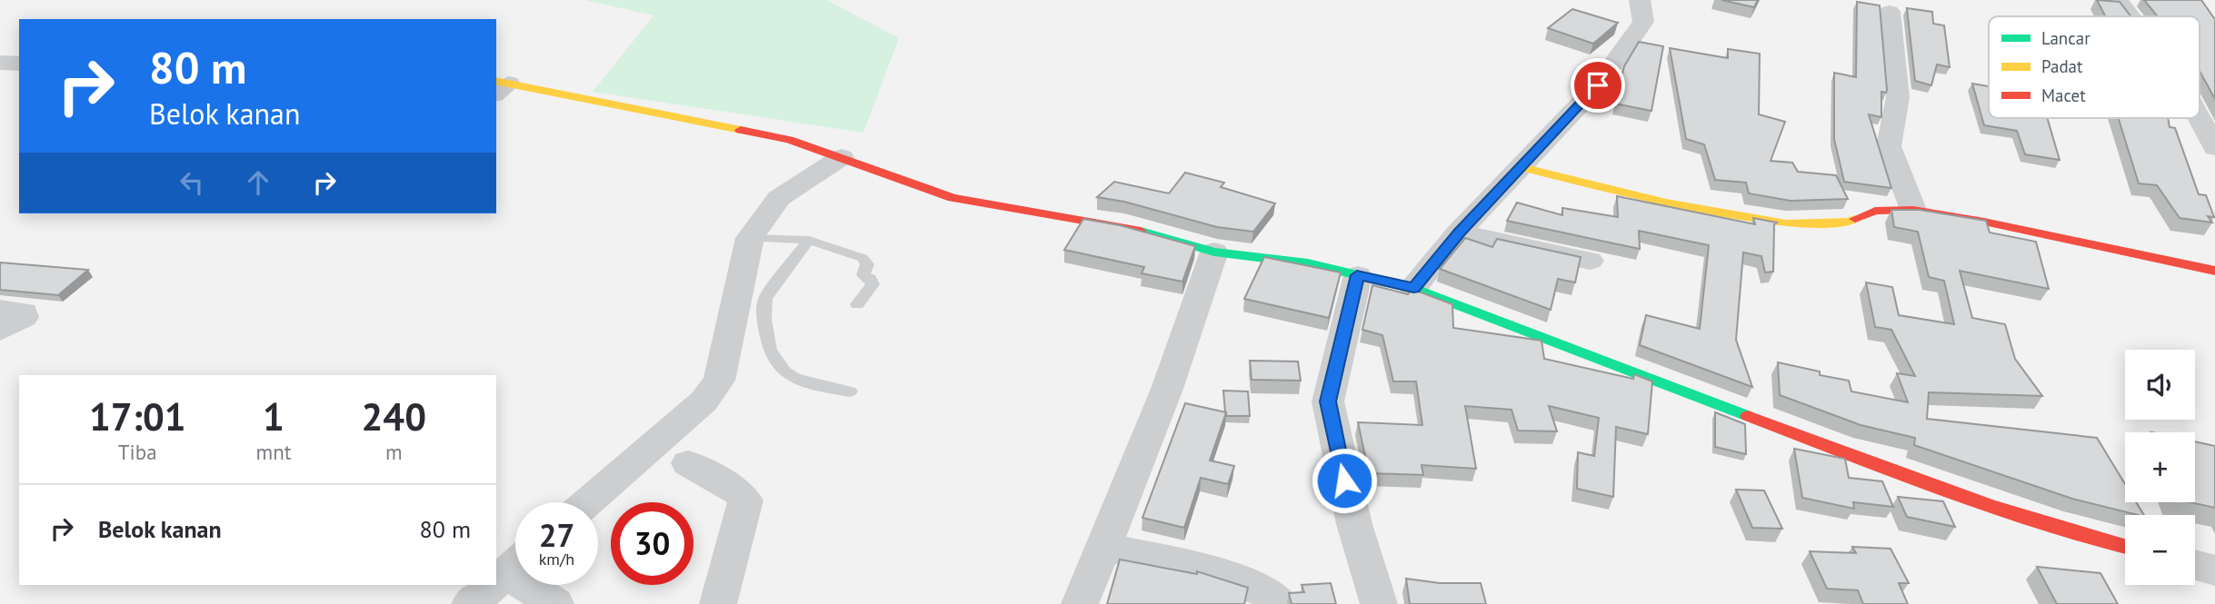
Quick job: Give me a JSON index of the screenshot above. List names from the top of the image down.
{
  "legend": ["Lancar", "Padat", "Macet"],
  "page": {
    "turn": ["80 m", "Belok kanan"],
    "map_buttons": ["+", "−"],
    "eta": [
      "17:01",
      "Tiba",
      "1",
      "mnt",
      "240",
      "m"
    ],
    "list": [
      {
        "name": "Belok kanan",
        "value": "80 m"
      }
    ],
    "speed": "27 km/h",
    "limit": "30"
  }
}
